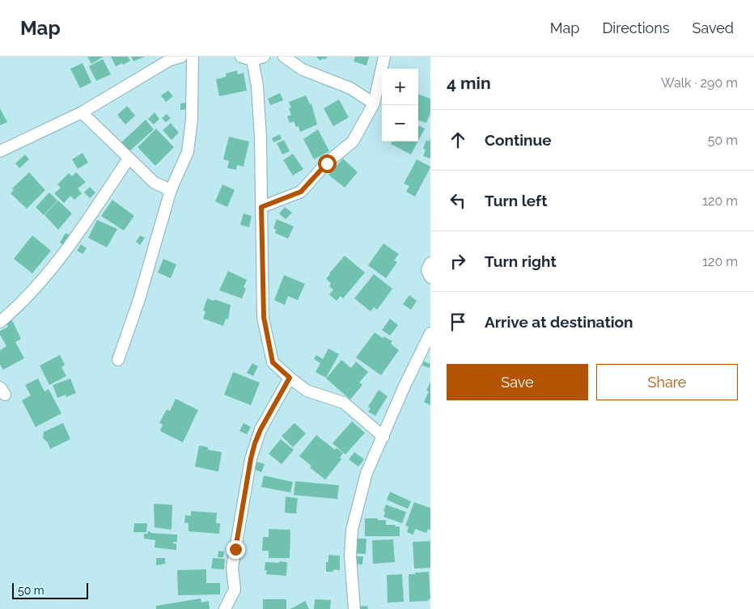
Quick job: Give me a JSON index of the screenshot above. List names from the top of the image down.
{
  "scale_bar": "50 m",
  "page": {
    "header": "Map",
    "nav": ["Map", "Directions", "Saved"],
    "heading": ["4 min", "Walk · 290 m"],
    "map_buttons": ["+", "−"],
    "list": [
      ["Continue", "50 m"],
      ["Turn left", "120 m"],
      ["Turn right", "120 m"],
      "Arrive at destination"
    ],
    "buttons": ["Save", "Share"],
    "scale": "50 m"
  }
}
